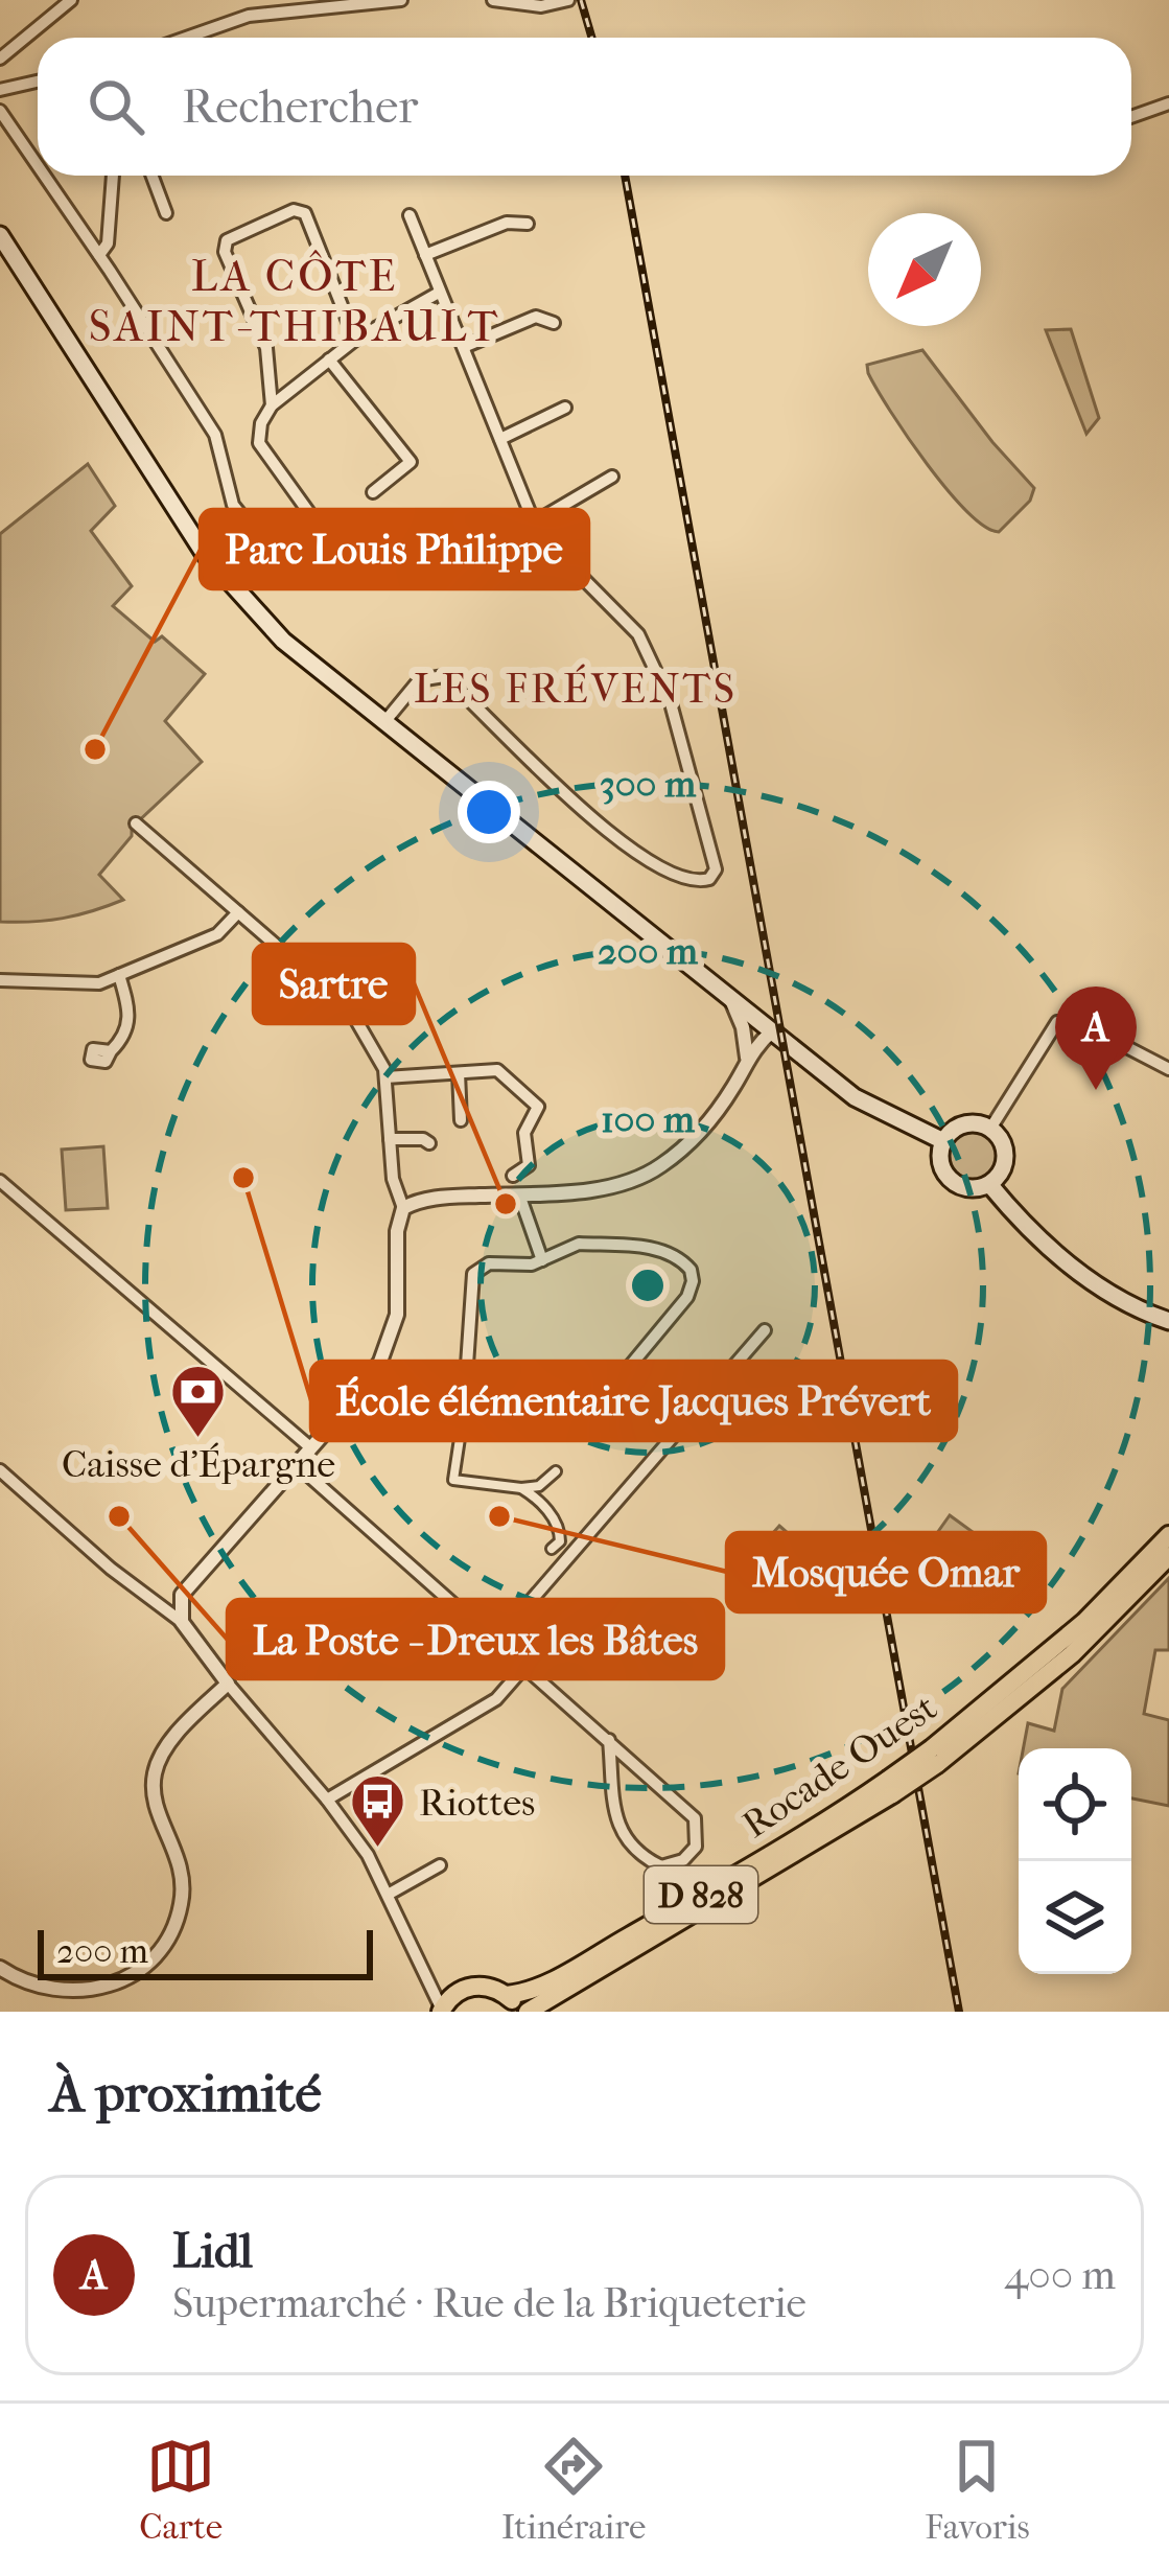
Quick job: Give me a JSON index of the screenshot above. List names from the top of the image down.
{
  "streets": {
    "main road": ["Rocade Ouest", "D 828"]
  },
  "districts": ["LA CÔTE SAINT-THIBAULT", "LES FRÉVENTS"],
  "places": {
    "other": [
      "Parc Louis Philippe",
      "École élémentaire Jacques Prévert",
      "Sartre",
      "La Poste - Dreux les Bâtes",
      "Mosquée Omar"
    ],
    "bank": ["Caisse d'Épargne"],
    "bus stop": ["Riottes"]
  },
  "scale_bar": "200 m",
  "north": "bottom left",
  "page": {
    "search": "Rechercher",
    "pins": "A",
    "scale": "200 m",
    "heading": "À proximité",
    "list": [
      {
        "mark": "A",
        "name": "Lidl",
        "note": "Supermarché · Rue de la Briqueterie",
        "value": "400 m"
      }
    ],
    "nav": ["Carte", "Itinéraire", "Favoris"]
  },
  "rings": ["300 m", "200 m", "100 m"]
}
